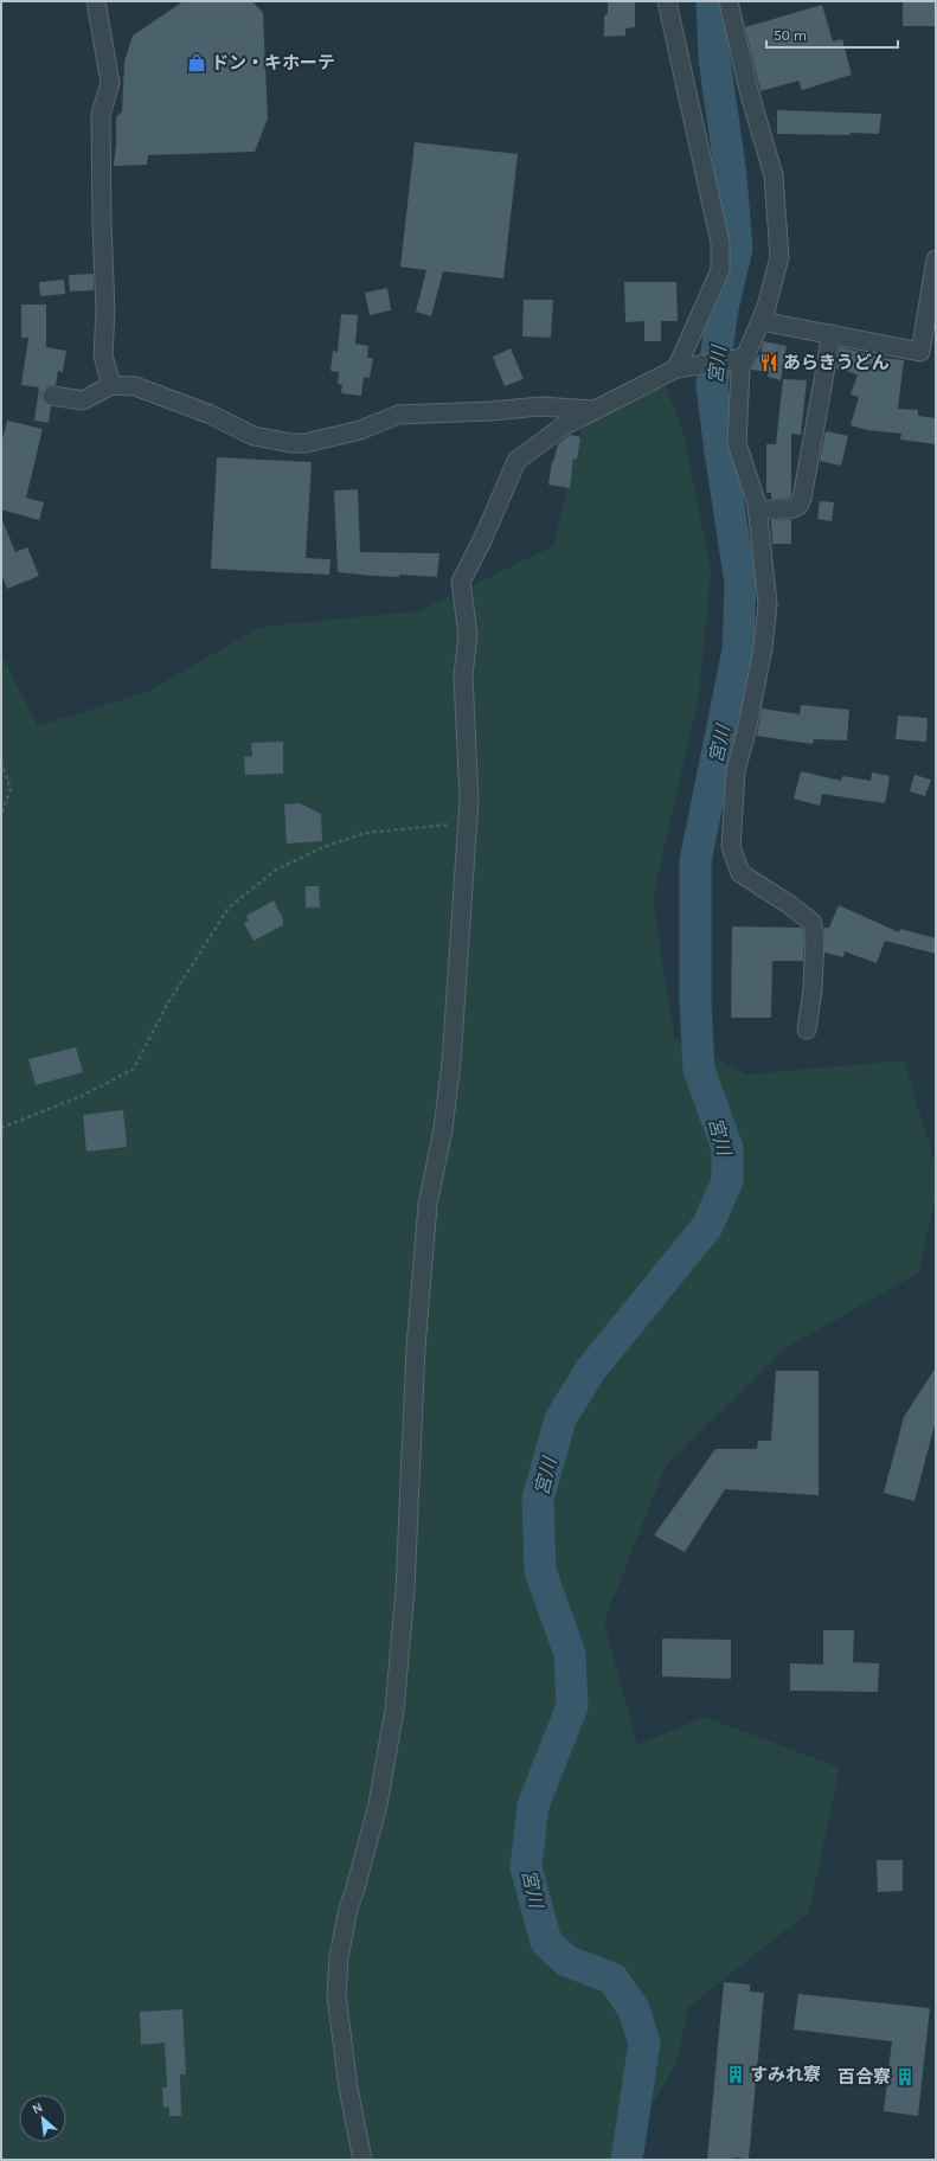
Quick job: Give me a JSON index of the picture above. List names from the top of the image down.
{
  "water": ["宮川"],
  "places": {
    "shop": ["ドン・キホーテ"],
    "restaurant": ["あらきうどん"],
    "building": ["すみれ寮", "百合寮"]
  },
  "scale_bar": "50 m",
  "north": "top left"
}
